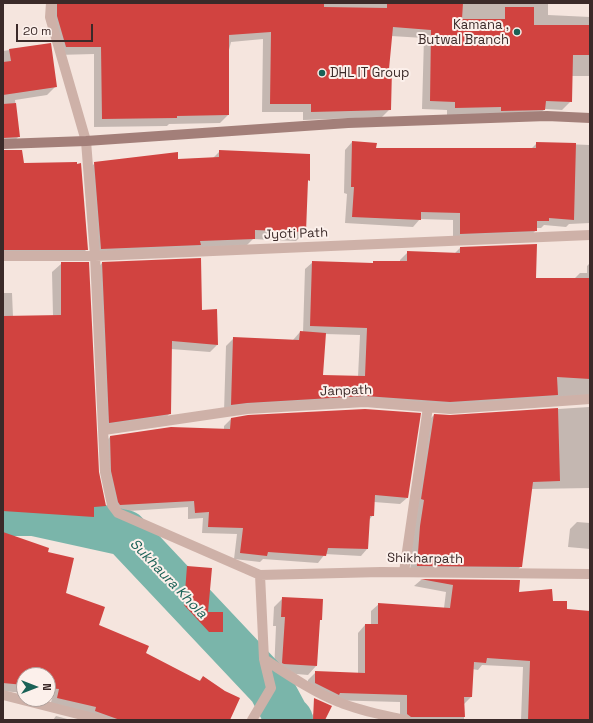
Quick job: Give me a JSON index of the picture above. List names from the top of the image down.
{
  "streets": {
    "street": ["Jyoti Path", "Janpath", "Shikharpath"]
  },
  "water": ["Sukhaura Khola"],
  "places": ["Kamana , Butwal Branch", "DHL IT Group"],
  "scale_bar": "20 m",
  "north": "right"
}
